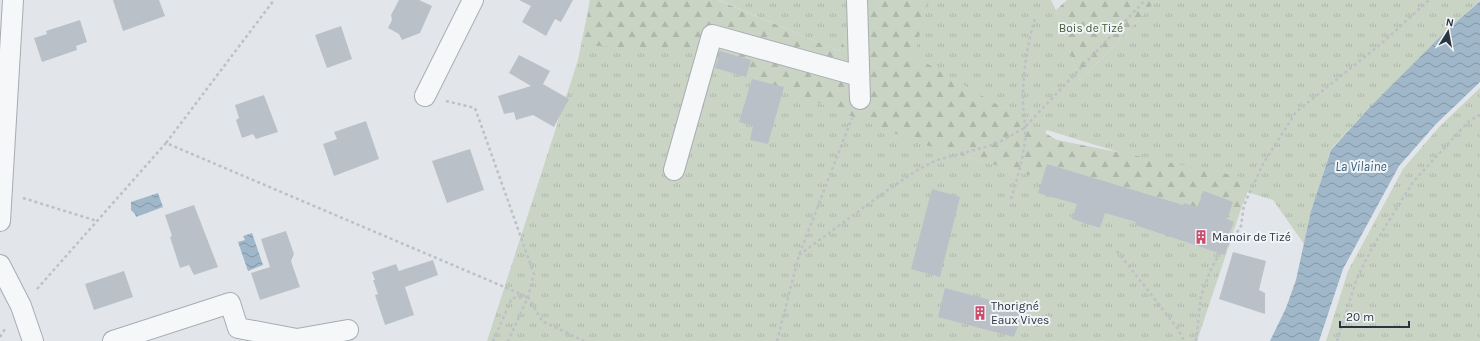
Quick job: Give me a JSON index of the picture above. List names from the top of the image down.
{
  "water": ["La Vilaine"],
  "parks": ["Bois de Tizé"],
  "places": {
    "building": ["Manoir de Tizé", "Thorigné Eaux Vives"]
  },
  "scale_bar": "20 m",
  "north": "top"
}
